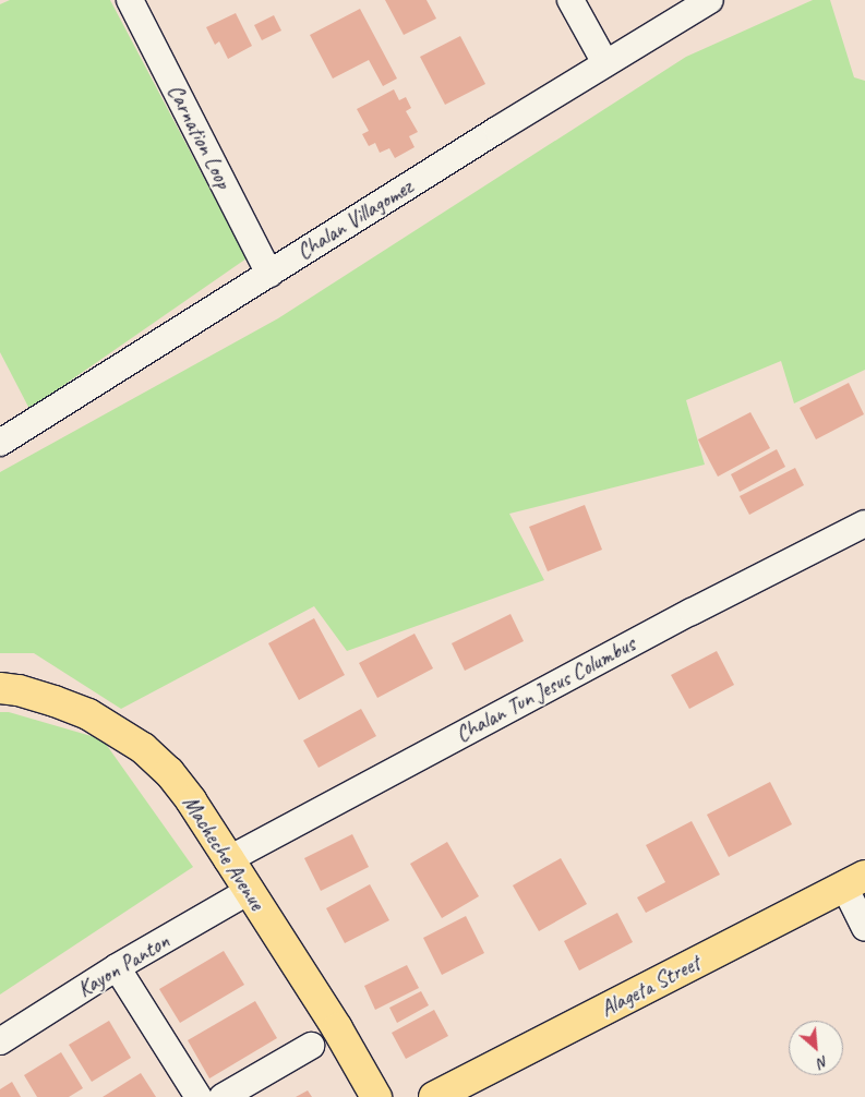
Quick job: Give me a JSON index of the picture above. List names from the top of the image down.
{
  "streets": {
    "main road": ["Macheche Avenue", "Alageta Street"],
    "street": [
      "Carnation Loop",
      "Chalan Villagomez",
      "Chalan Tun Jesus Columbus",
      "Kayon Panton"
    ]
  },
  "crossings": [
    ["Carnation Loop", "Chalan Villagomez"],
    ["Chalan Tun Jesus Columbus", "Macheche Avenue"],
    ["Macheche Avenue", "Kayon Panton"]
  ],
  "north": "bottom right"
}
